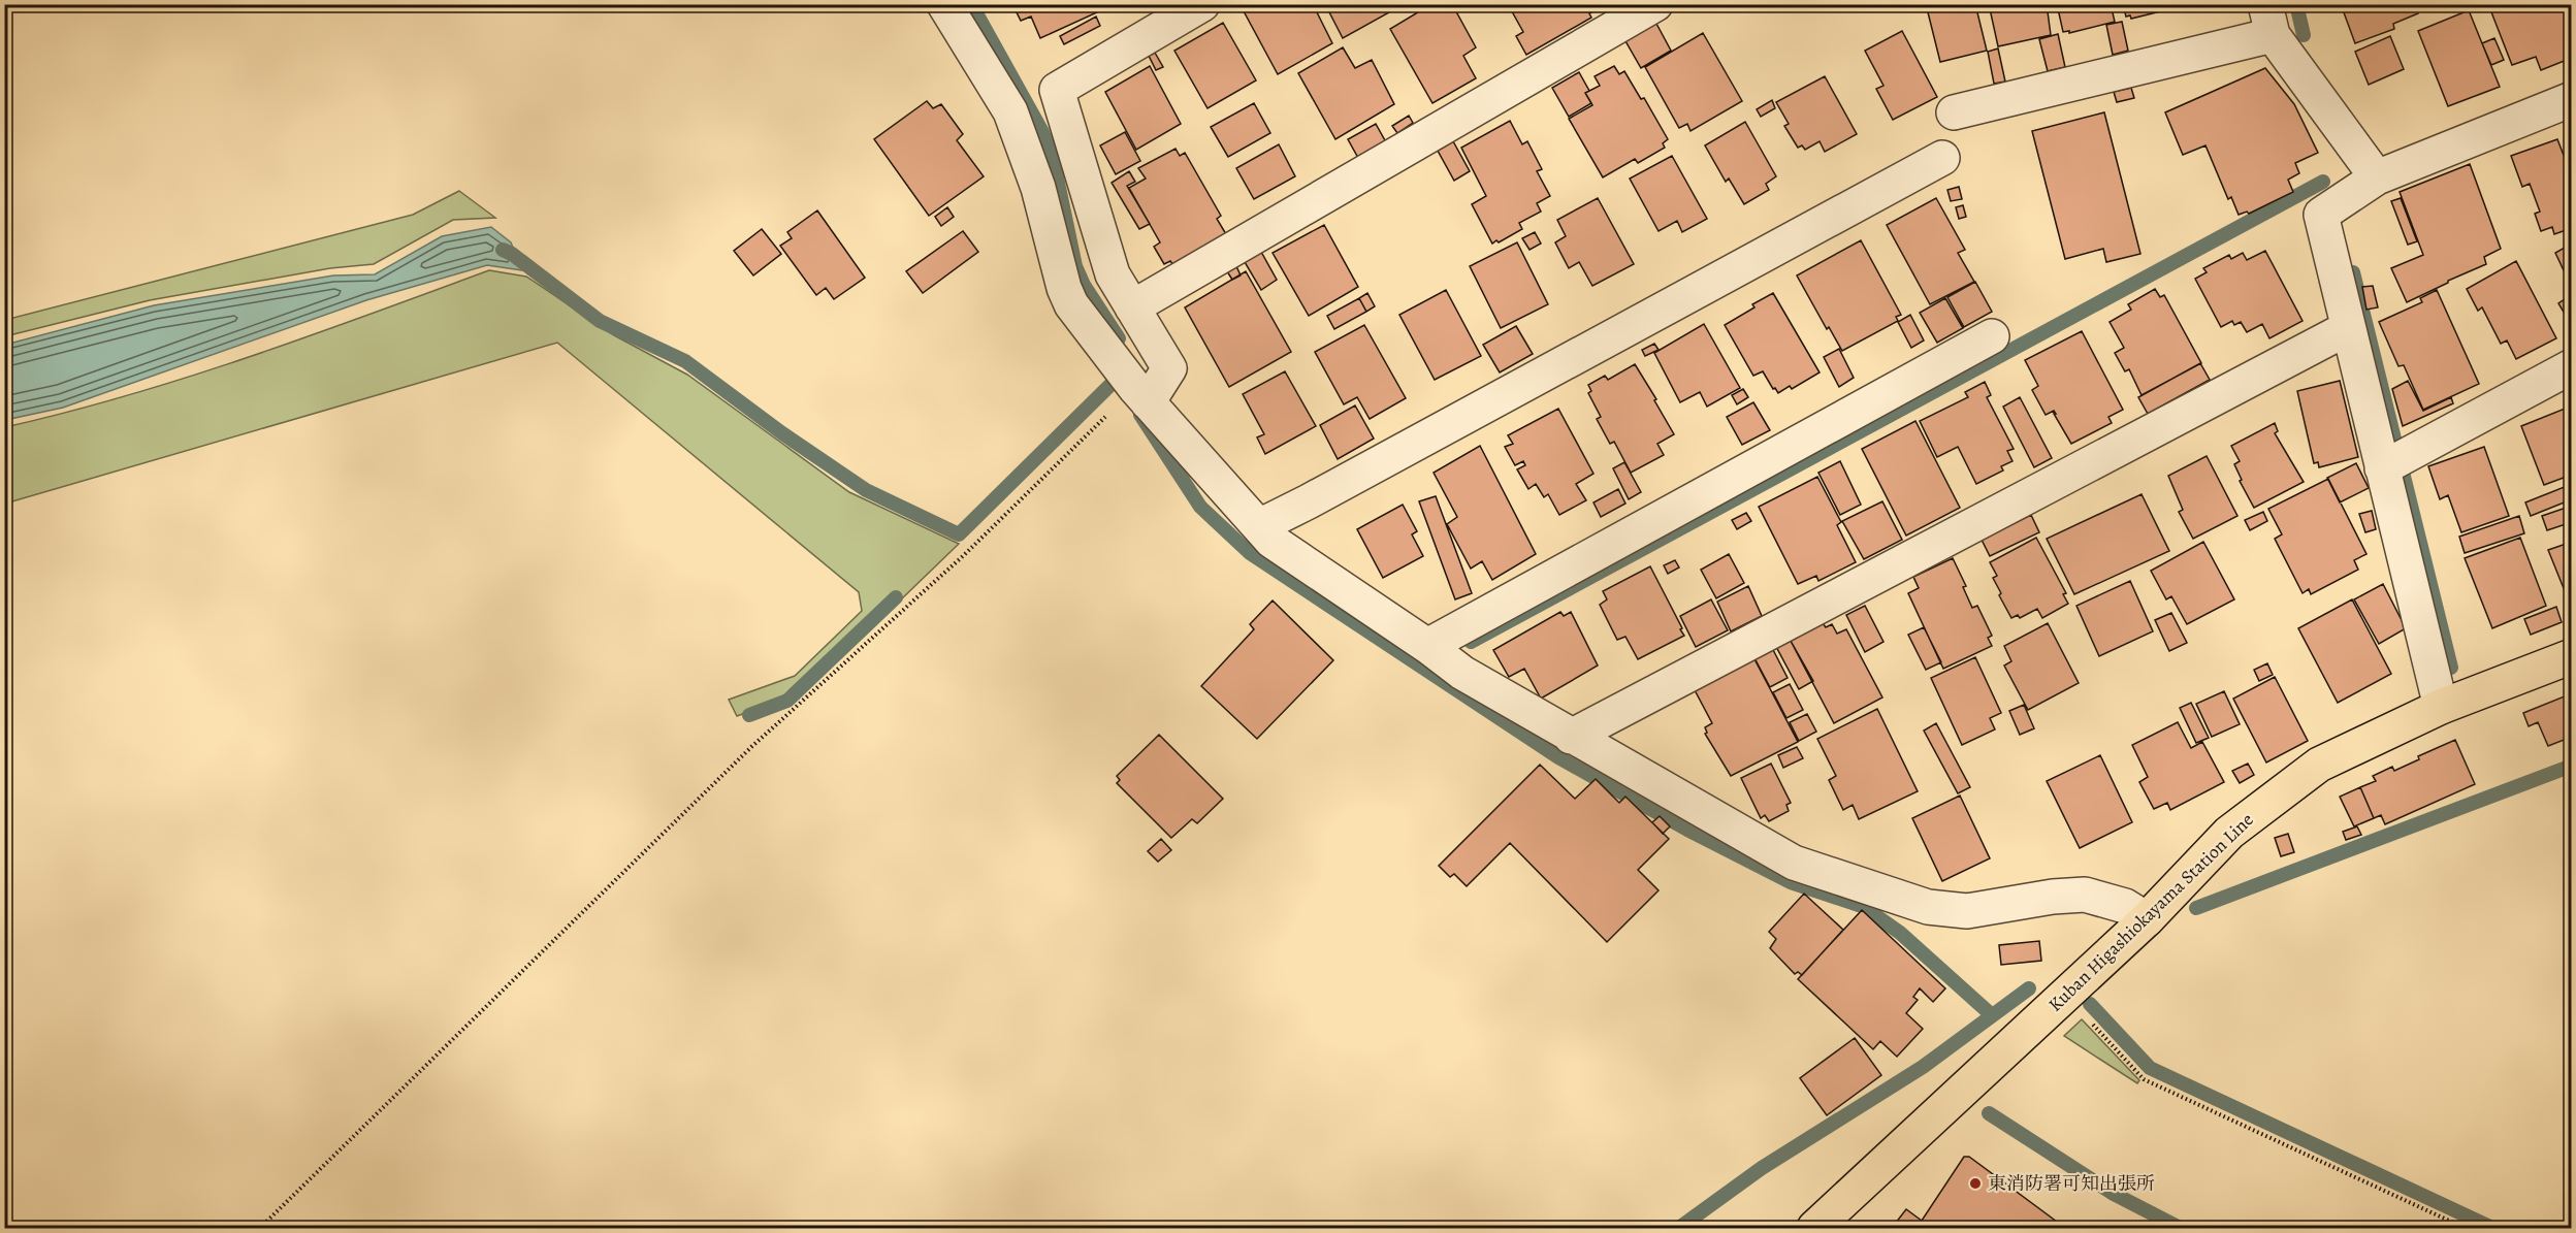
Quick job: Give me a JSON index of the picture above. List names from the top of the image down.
{
  "streets": {
    "main road": ["Kuban Higashiokayama Station Line"]
  },
  "places": ["東消防署可知出張所"]
}
